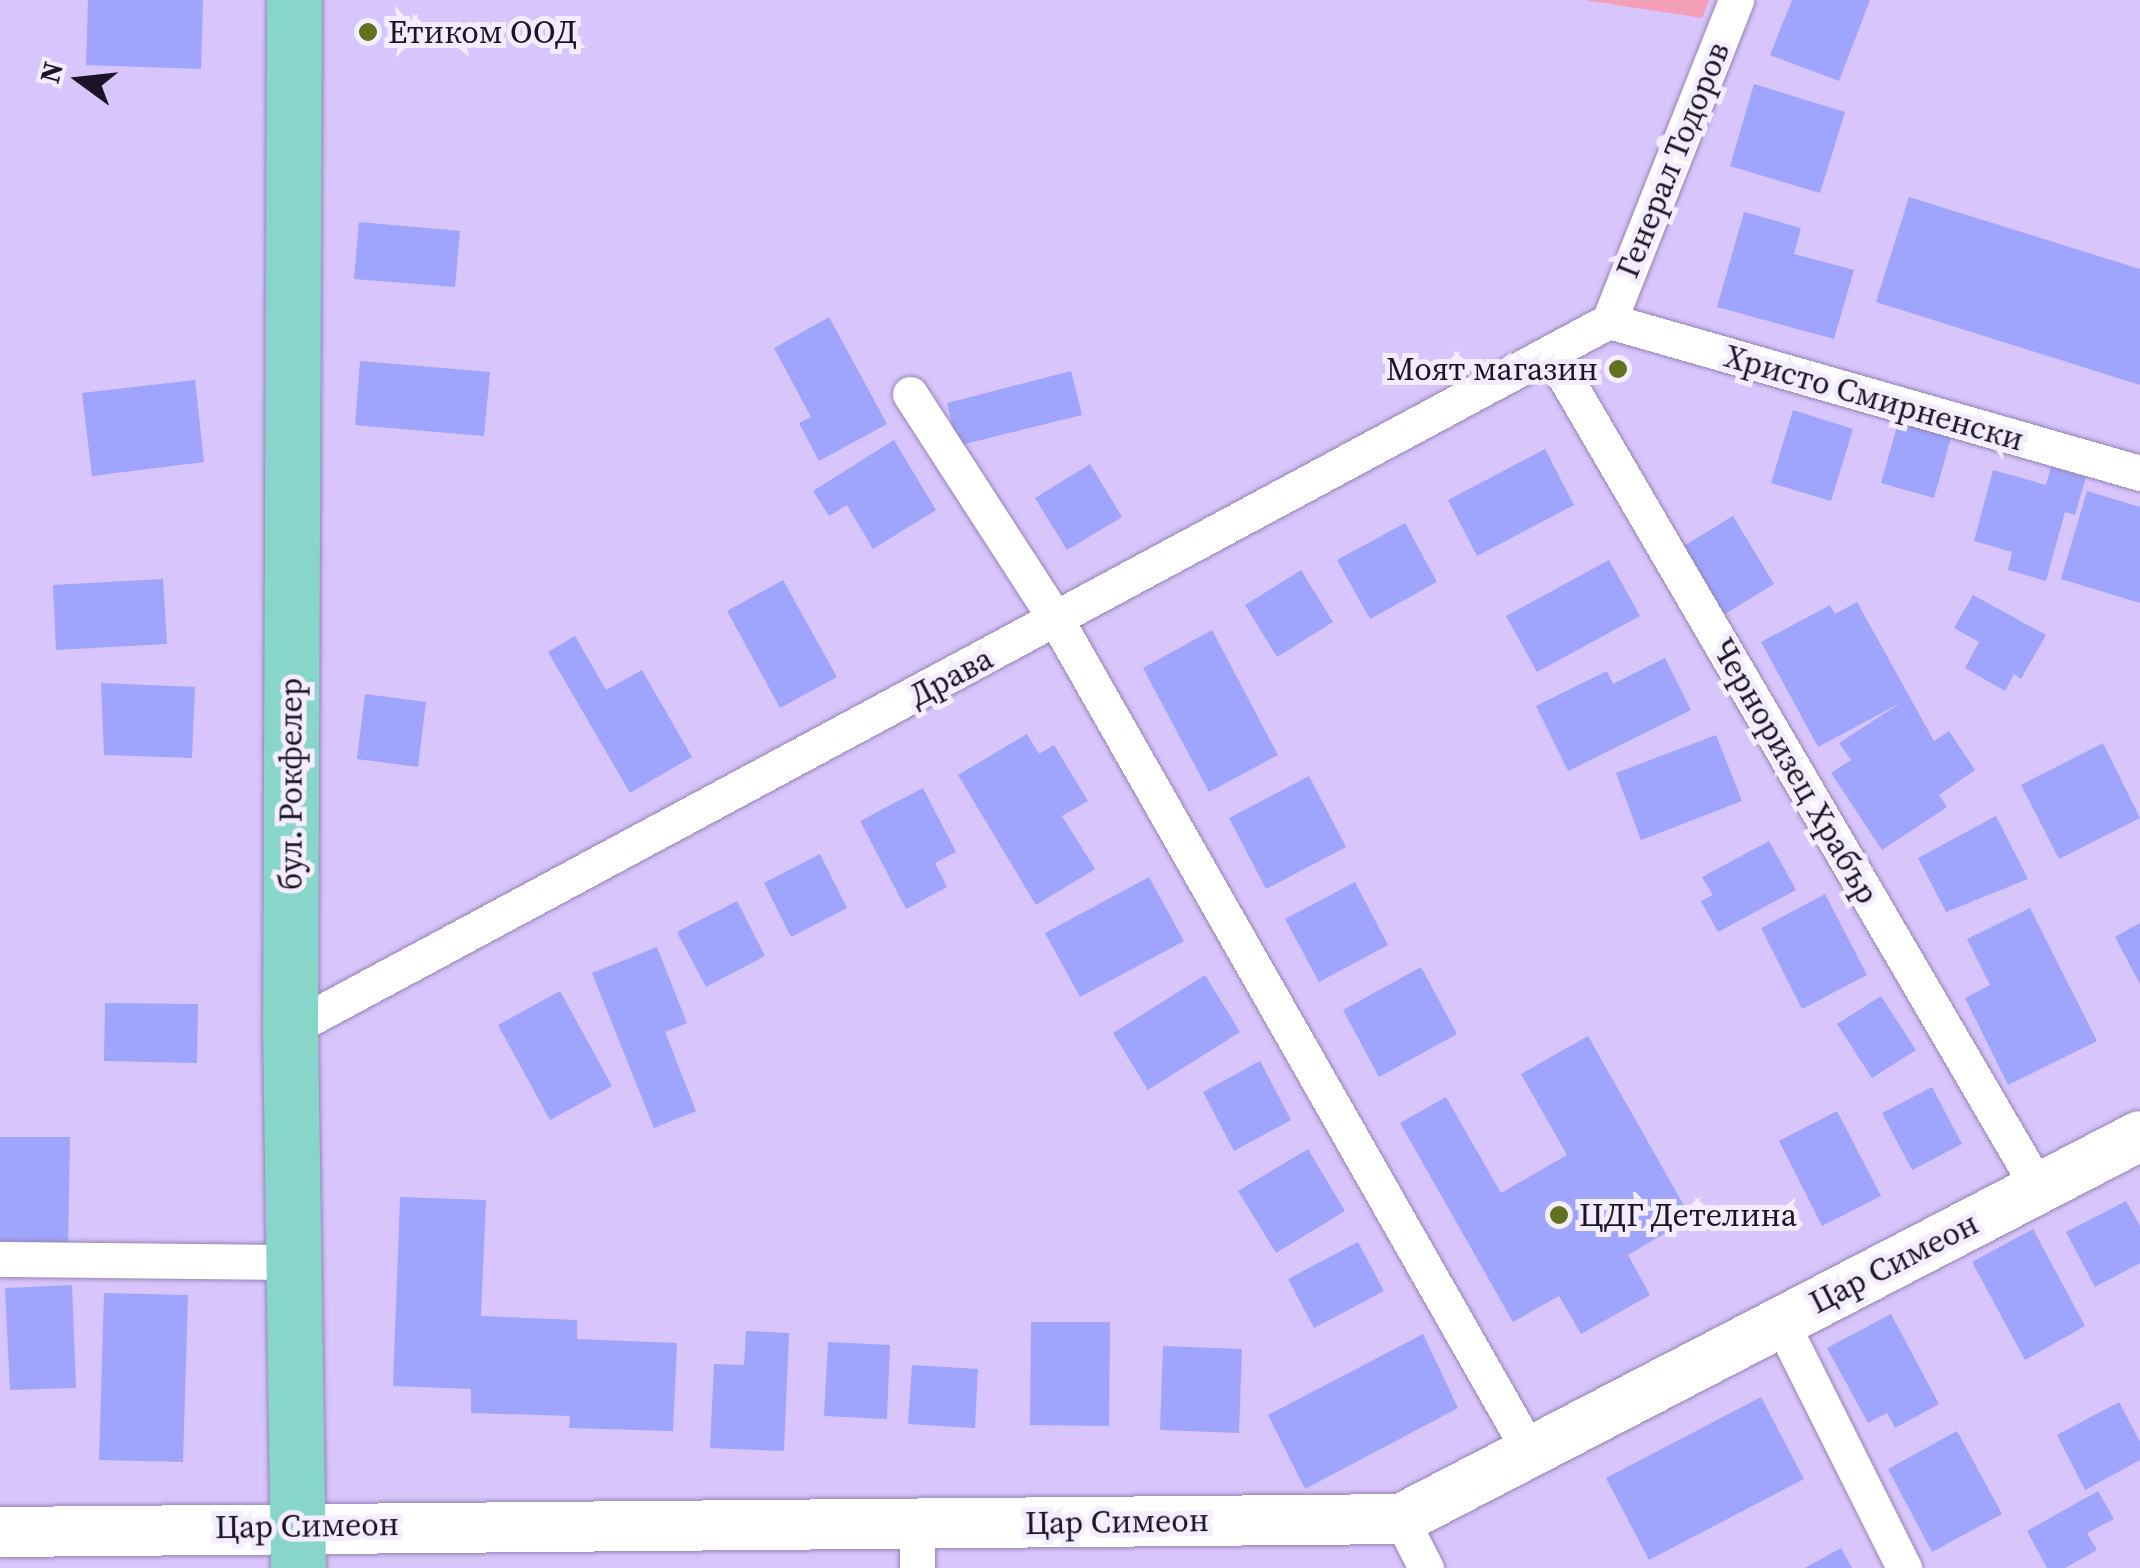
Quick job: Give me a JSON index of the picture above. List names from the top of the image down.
{
  "streets": {
    "main road": ["бул. Рокфелер"],
    "street": [
      "Генерал Тодоров",
      "Христо Смирненски",
      "Драва",
      "Черноризец Храбър",
      "Цар Симеон"
    ]
  },
  "crossings": [
    ["Генерал Тодоров", "Христо Смирненски"],
    ["Генерал Тодоров", "Драва"],
    ["Христо Смирненски", "Драва"],
    ["Драва", "Черноризец Храбър"],
    ["Драва", "бул. Рокфелер"],
    ["Черноризец Храбър", "Цар Симеон"],
    ["бул. Рокфелер", "Цар Симеон"]
  ],
  "places": ["Етиком ООД", "Моят магазин", "ЦДГ Детелина"],
  "north": "left"
}
